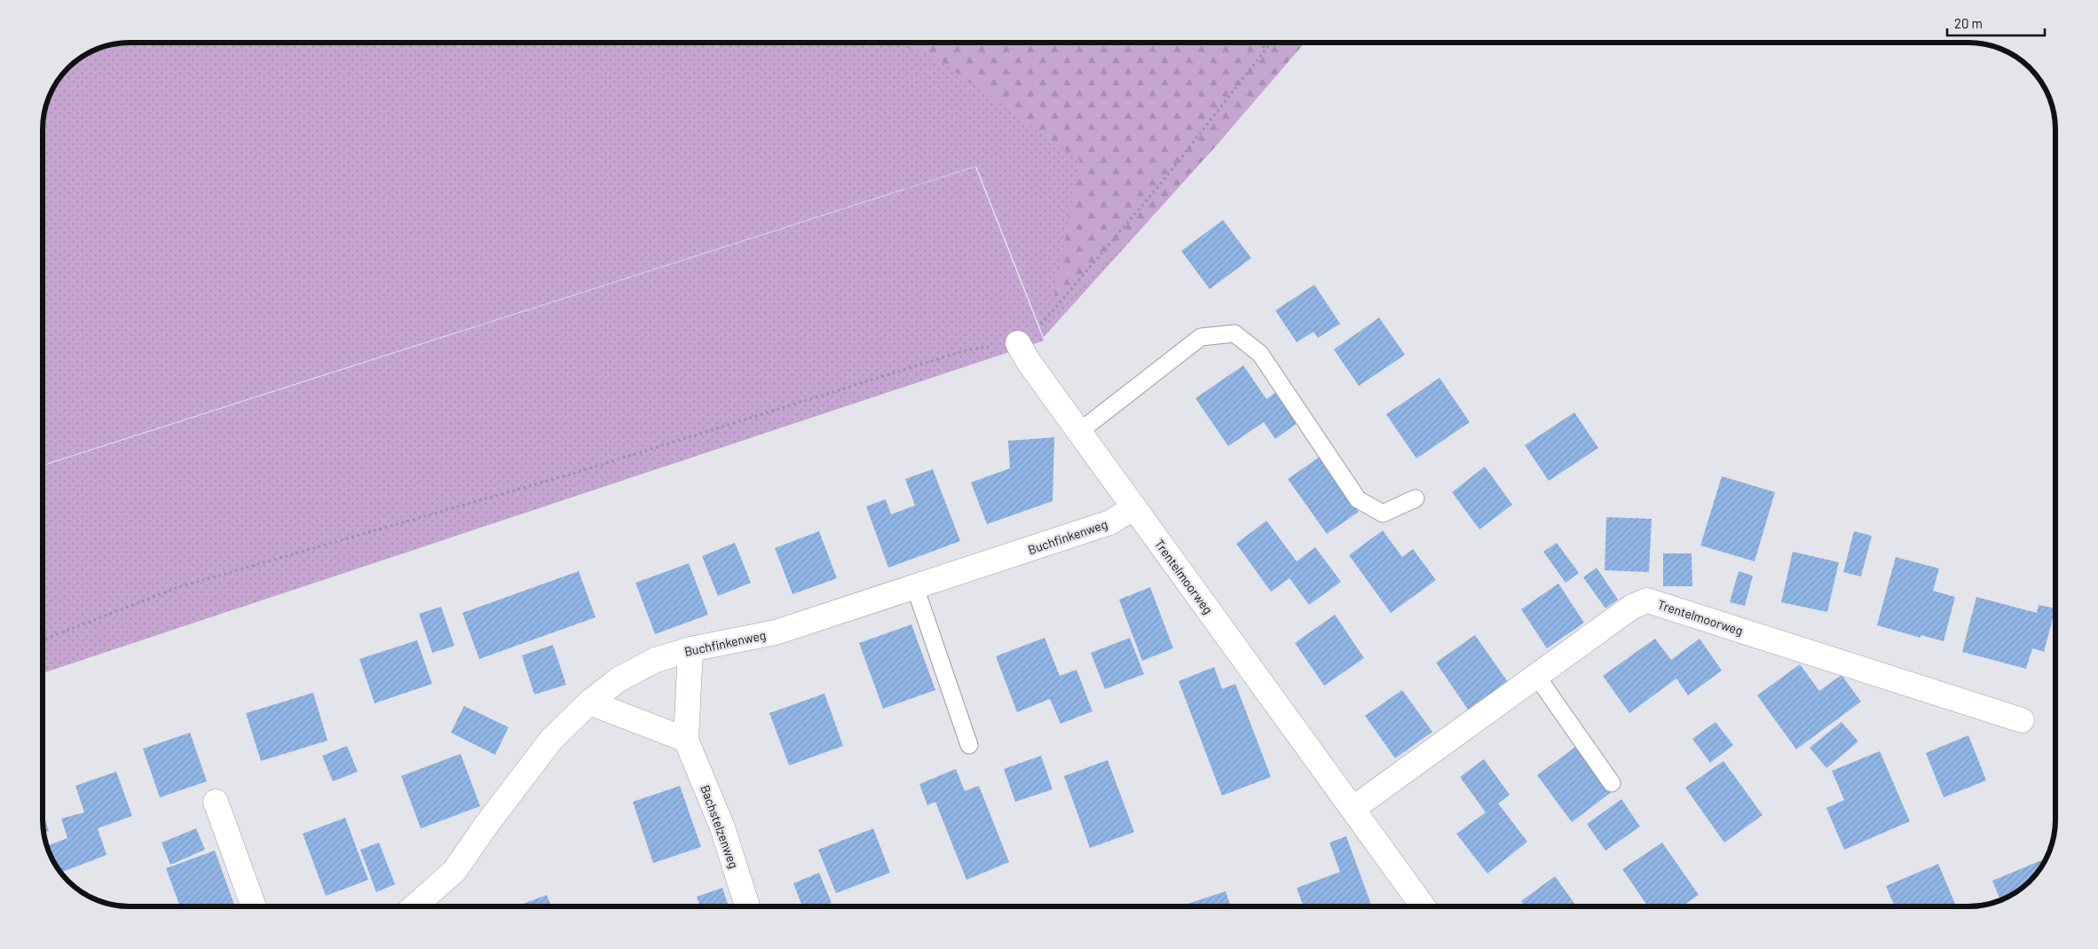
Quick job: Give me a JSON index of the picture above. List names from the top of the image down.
{
  "streets": {
    "street": ["Buchfinkenweg", "Trentelmoorweg", "Bachstelzenweg"]
  },
  "crossings": [
    ["Buchfinkenweg", "Trentelmoorweg"],
    ["Buchfinkenweg", "Bachstelzenweg"]
  ],
  "scale_bar": "20 m"
}
